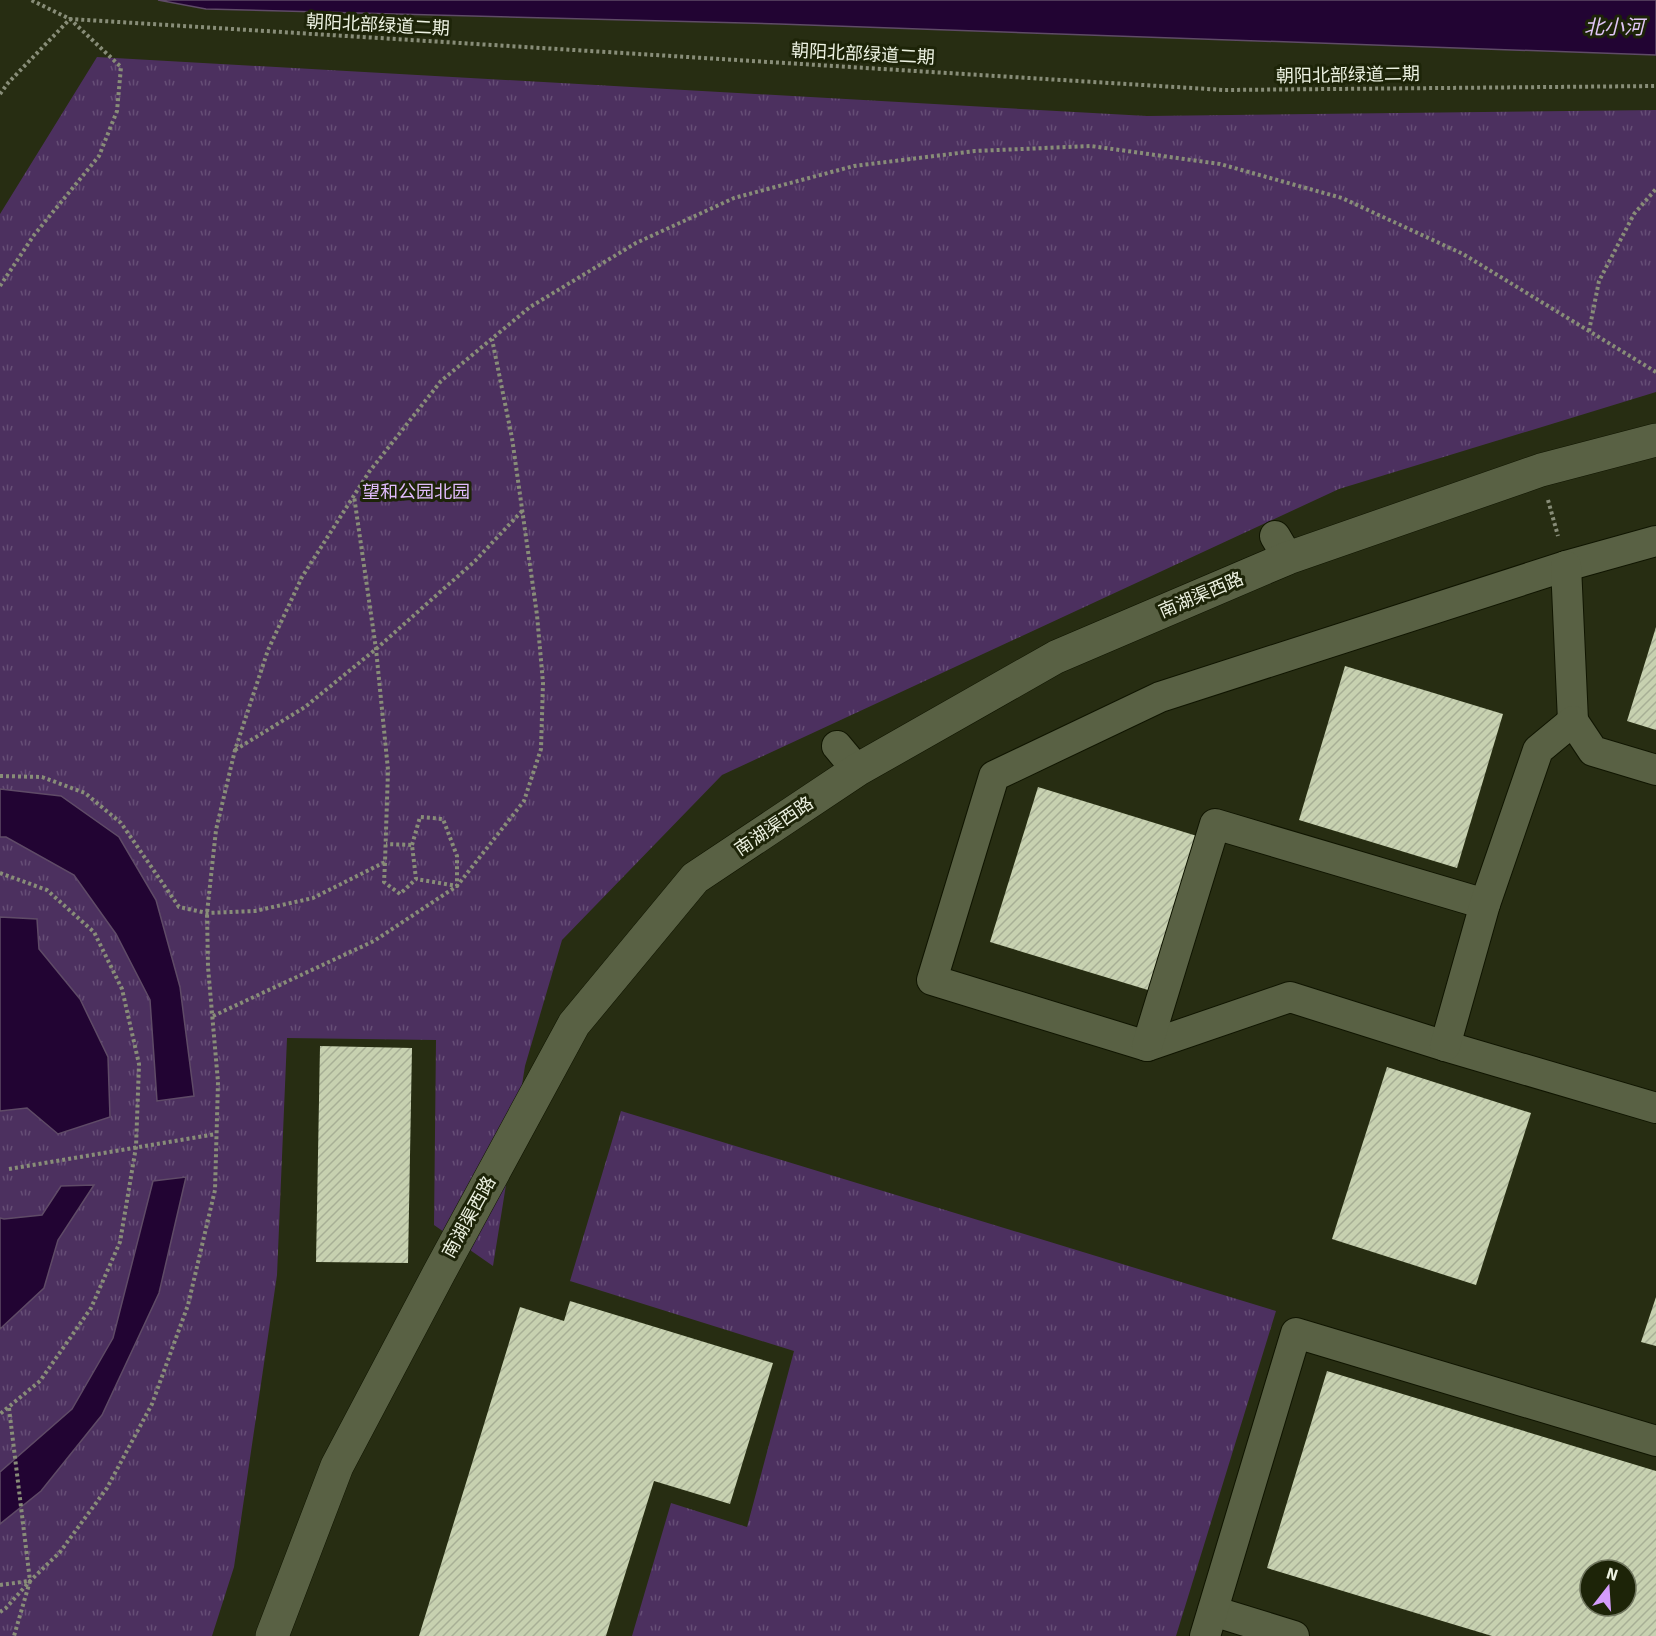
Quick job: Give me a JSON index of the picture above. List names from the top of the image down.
{
  "streets": {
    "street": ["南湖渠西路"],
    "path": ["朝阳北部绿道二期"]
  },
  "water": ["北小河"],
  "parks": ["望和公园北园"],
  "north": "top"
}
